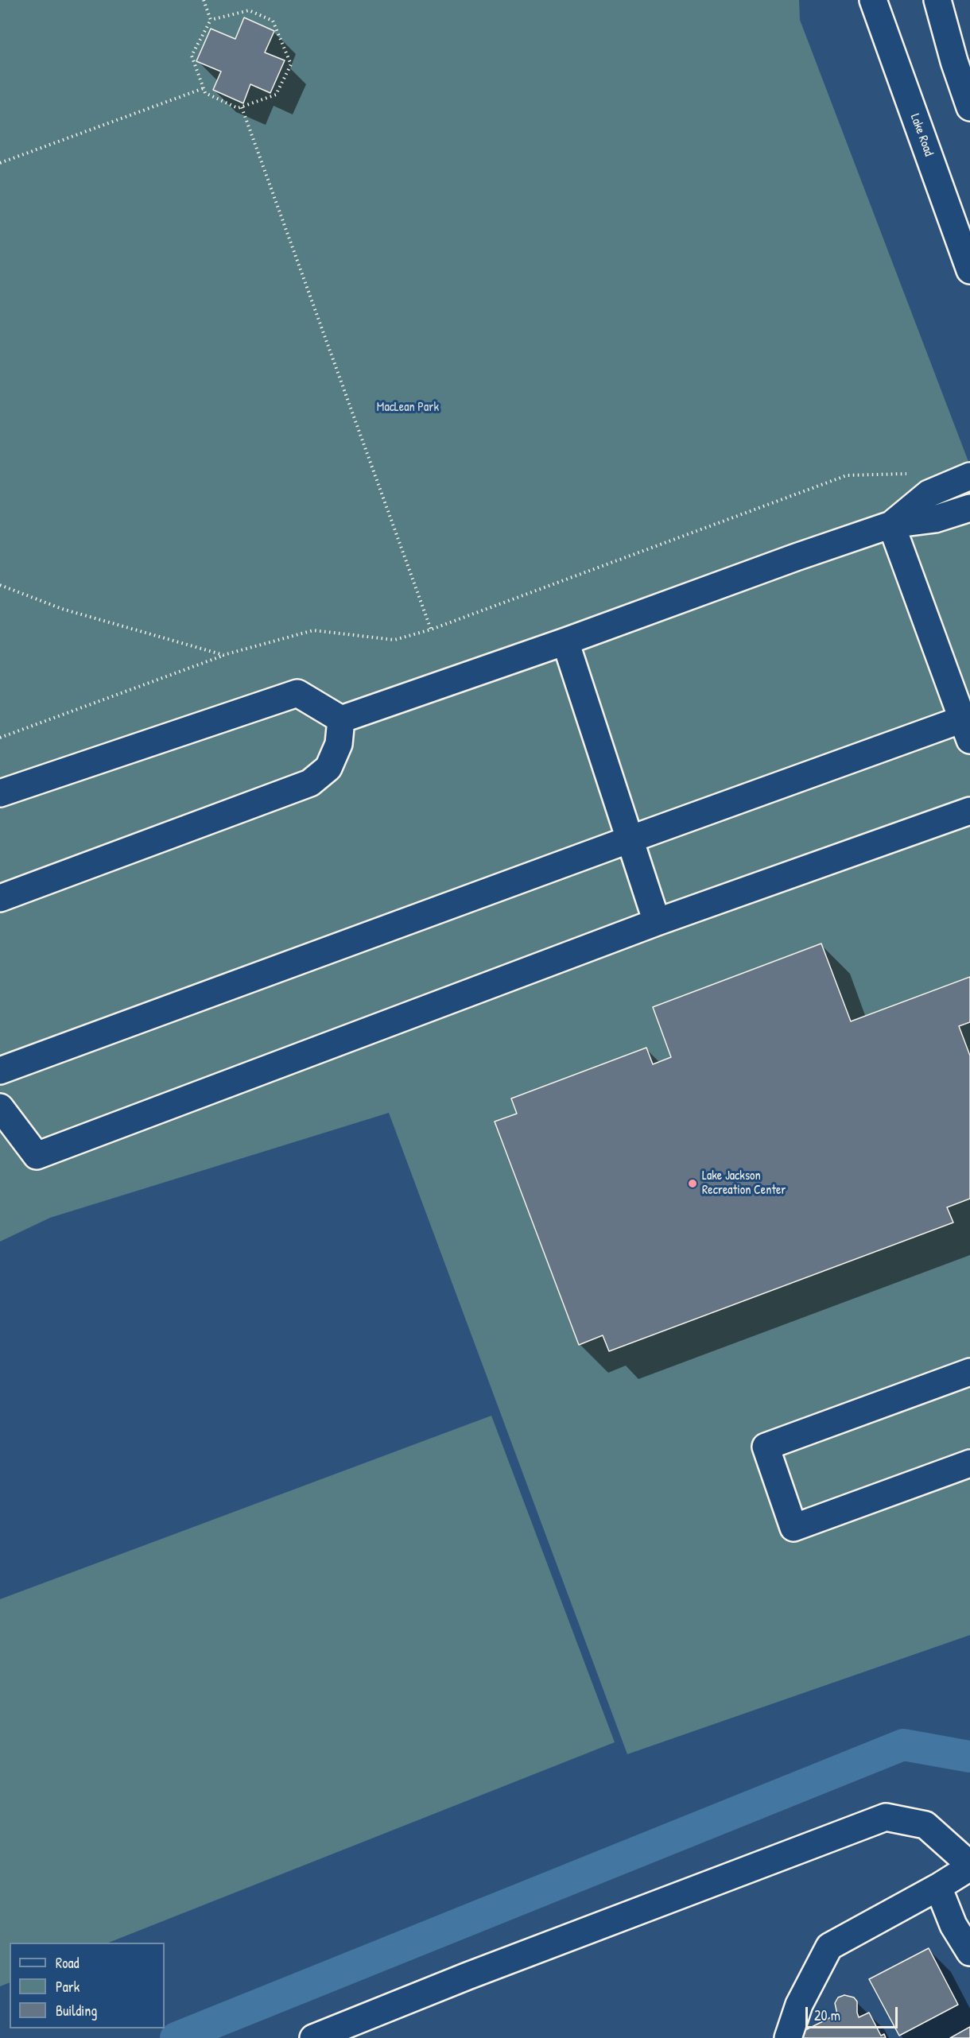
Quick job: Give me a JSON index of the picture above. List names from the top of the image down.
{
  "streets": {
    "street": ["Lake Road"]
  },
  "parks": ["MacLean Park"],
  "places": ["Lake Jackson Recreation Center"],
  "legend": ["Road", "Park", "Building"],
  "scale_bar": "20 m"
}
